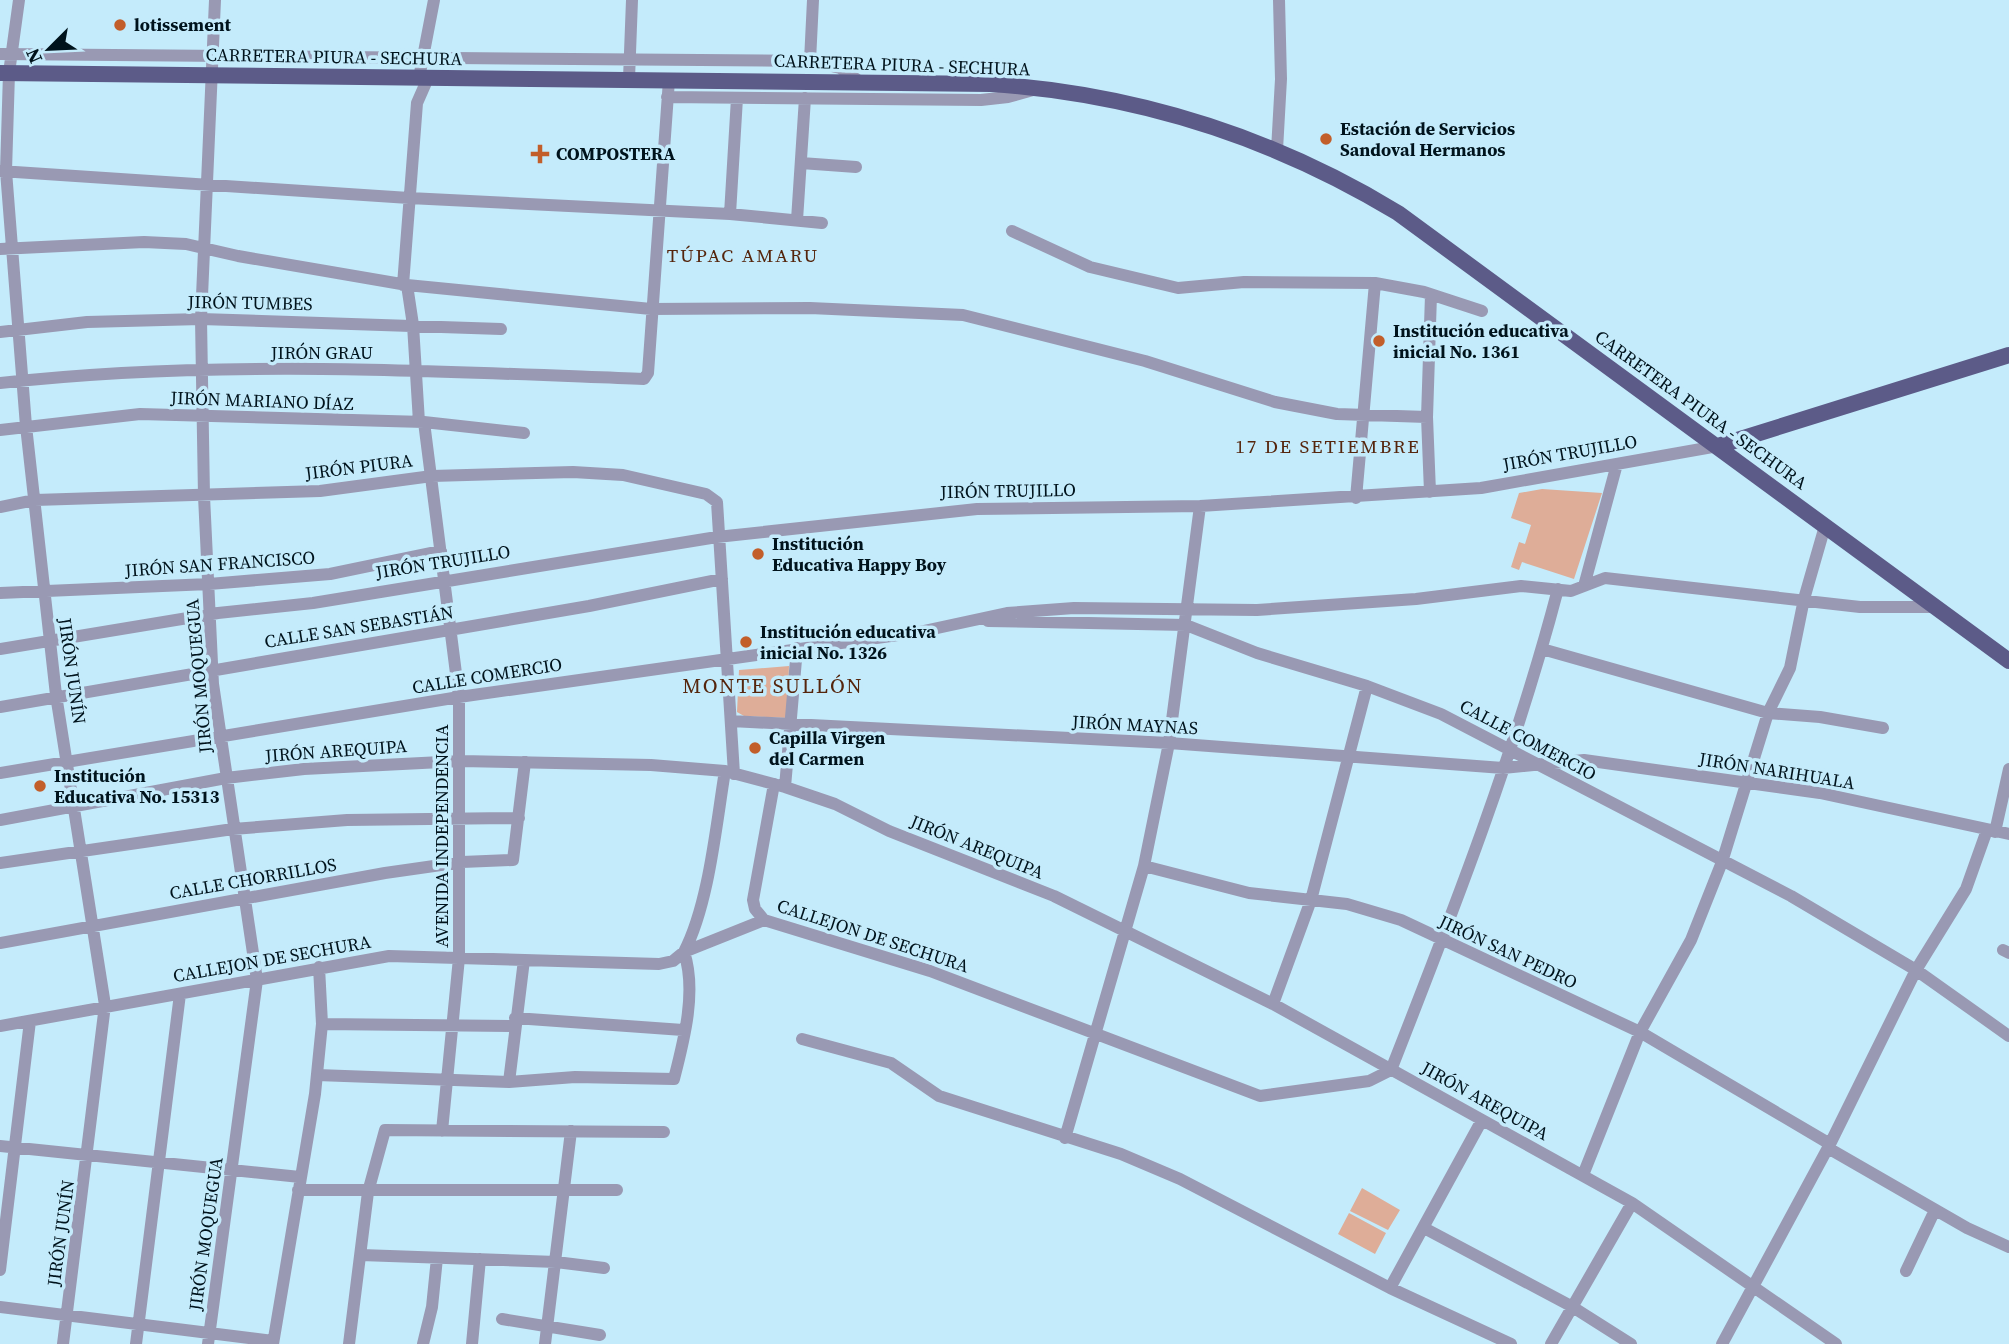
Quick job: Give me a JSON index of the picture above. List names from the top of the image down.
{
  "streets": {
    "main road": ["CARRETERA PIURA - SECHURA", "JIRÓN TRUJILLO"],
    "street": [
      "JIRÓN TUMBES",
      "JIRÓN GRAU",
      "JIRÓN MARIANO DÍAZ",
      "JIRÓN PIURA",
      "JIRÓN SAN FRANCISCO",
      "CALLE SAN SEBASTIÁN",
      "JIRÓN JUNÍN",
      "JIRÓN MOQUEGUA",
      "CALLE COMERCIO",
      "JIRÓN MAYNAS",
      "JIRÓN AREQUIPA",
      "JIRÓN NARIHUALA",
      "AVENIDA INDEPENDENCIA",
      "CALLE CHORRILLOS",
      "CALLEJON DE SECHURA",
      "JIRÓN SAN PEDRO"
    ]
  },
  "crossings": [
    ["CARRETERA PIURA - SECHURA", "JIRÓN TRUJILLO"],
    ["CARRETERA PIURA - SECHURA", "JIRÓN JUNÍN"],
    ["CARRETERA PIURA - SECHURA", "JIRÓN MOQUEGUA"],
    ["CARRETERA PIURA - SECHURA", "CALLE COMERCIO"],
    ["CARRETERA PIURA - SECHURA", "AVENIDA INDEPENDENCIA"],
    ["JIRÓN TUMBES", "JIRÓN JUNÍN"],
    ["JIRÓN TUMBES", "JIRÓN MOQUEGUA"],
    ["JIRÓN TUMBES", "AVENIDA INDEPENDENCIA"],
    ["JIRÓN GRAU", "JIRÓN JUNÍN"],
    ["JIRÓN GRAU", "JIRÓN MOQUEGUA"],
    ["JIRÓN GRAU", "AVENIDA INDEPENDENCIA"],
    ["JIRÓN MARIANO DÍAZ", "JIRÓN JUNÍN"],
    ["JIRÓN MARIANO DÍAZ", "JIRÓN MOQUEGUA"],
    ["JIRÓN MARIANO DÍAZ", "AVENIDA INDEPENDENCIA"],
    ["JIRÓN TRUJILLO", "JIRÓN PIURA"],
    ["JIRÓN TRUJILLO", "JIRÓN JUNÍN"],
    ["JIRÓN TRUJILLO", "JIRÓN MOQUEGUA"],
    ["JIRÓN TRUJILLO", "AVENIDA INDEPENDENCIA"],
    ["JIRÓN PIURA", "JIRÓN JUNÍN"],
    ["JIRÓN PIURA", "JIRÓN MOQUEGUA"],
    ["JIRÓN PIURA", "AVENIDA INDEPENDENCIA"],
    ["JIRÓN SAN FRANCISCO", "JIRÓN JUNÍN"],
    ["JIRÓN SAN FRANCISCO", "JIRÓN MOQUEGUA"],
    ["JIRÓN SAN FRANCISCO", "AVENIDA INDEPENDENCIA"],
    ["CALLE SAN SEBASTIÁN", "JIRÓN JUNÍN"],
    ["CALLE SAN SEBASTIÁN", "JIRÓN MOQUEGUA"],
    ["CALLE SAN SEBASTIÁN", "AVENIDA INDEPENDENCIA"],
    ["JIRÓN JUNÍN", "CALLE COMERCIO"],
    ["JIRÓN JUNÍN", "JIRÓN AREQUIPA"],
    ["JIRÓN JUNÍN", "CALLE CHORRILLOS"],
    ["JIRÓN JUNÍN", "CALLEJON DE SECHURA"],
    ["JIRÓN MOQUEGUA", "CALLE COMERCIO"],
    ["JIRÓN MOQUEGUA", "JIRÓN AREQUIPA"],
    ["JIRÓN MOQUEGUA", "CALLE CHORRILLOS"],
    ["JIRÓN MOQUEGUA", "CALLEJON DE SECHURA"],
    ["CALLE COMERCIO", "JIRÓN MAYNAS"],
    ["CALLE COMERCIO", "JIRÓN NARIHUALA"],
    ["CALLE COMERCIO", "AVENIDA INDEPENDENCIA"],
    ["JIRÓN MAYNAS", "JIRÓN NARIHUALA"],
    ["JIRÓN AREQUIPA", "AVENIDA INDEPENDENCIA"],
    ["JIRÓN AREQUIPA", "CALLEJON DE SECHURA"],
    ["AVENIDA INDEPENDENCIA", "CALLE CHORRILLOS"],
    ["AVENIDA INDEPENDENCIA", "CALLEJON DE SECHURA"]
  ],
  "districts": ["TÚPAC AMARU", "17 DE SETIEMBRE", "MONTE SULLÓN"],
  "places": {
    "other": [
      "lotissement",
      "Estación de Servicios Sandoval Hermanos",
      "Institución educativa inicial No. 1361",
      "Institución Educativa Happy Boy",
      "Institución educativa inicial No. 1326",
      "Capilla Virgen del Carmen",
      "Institución Educativa No. 15313"
    ],
    "health": ["COMPOSTERA"]
  },
  "north": "bottom left"
}
